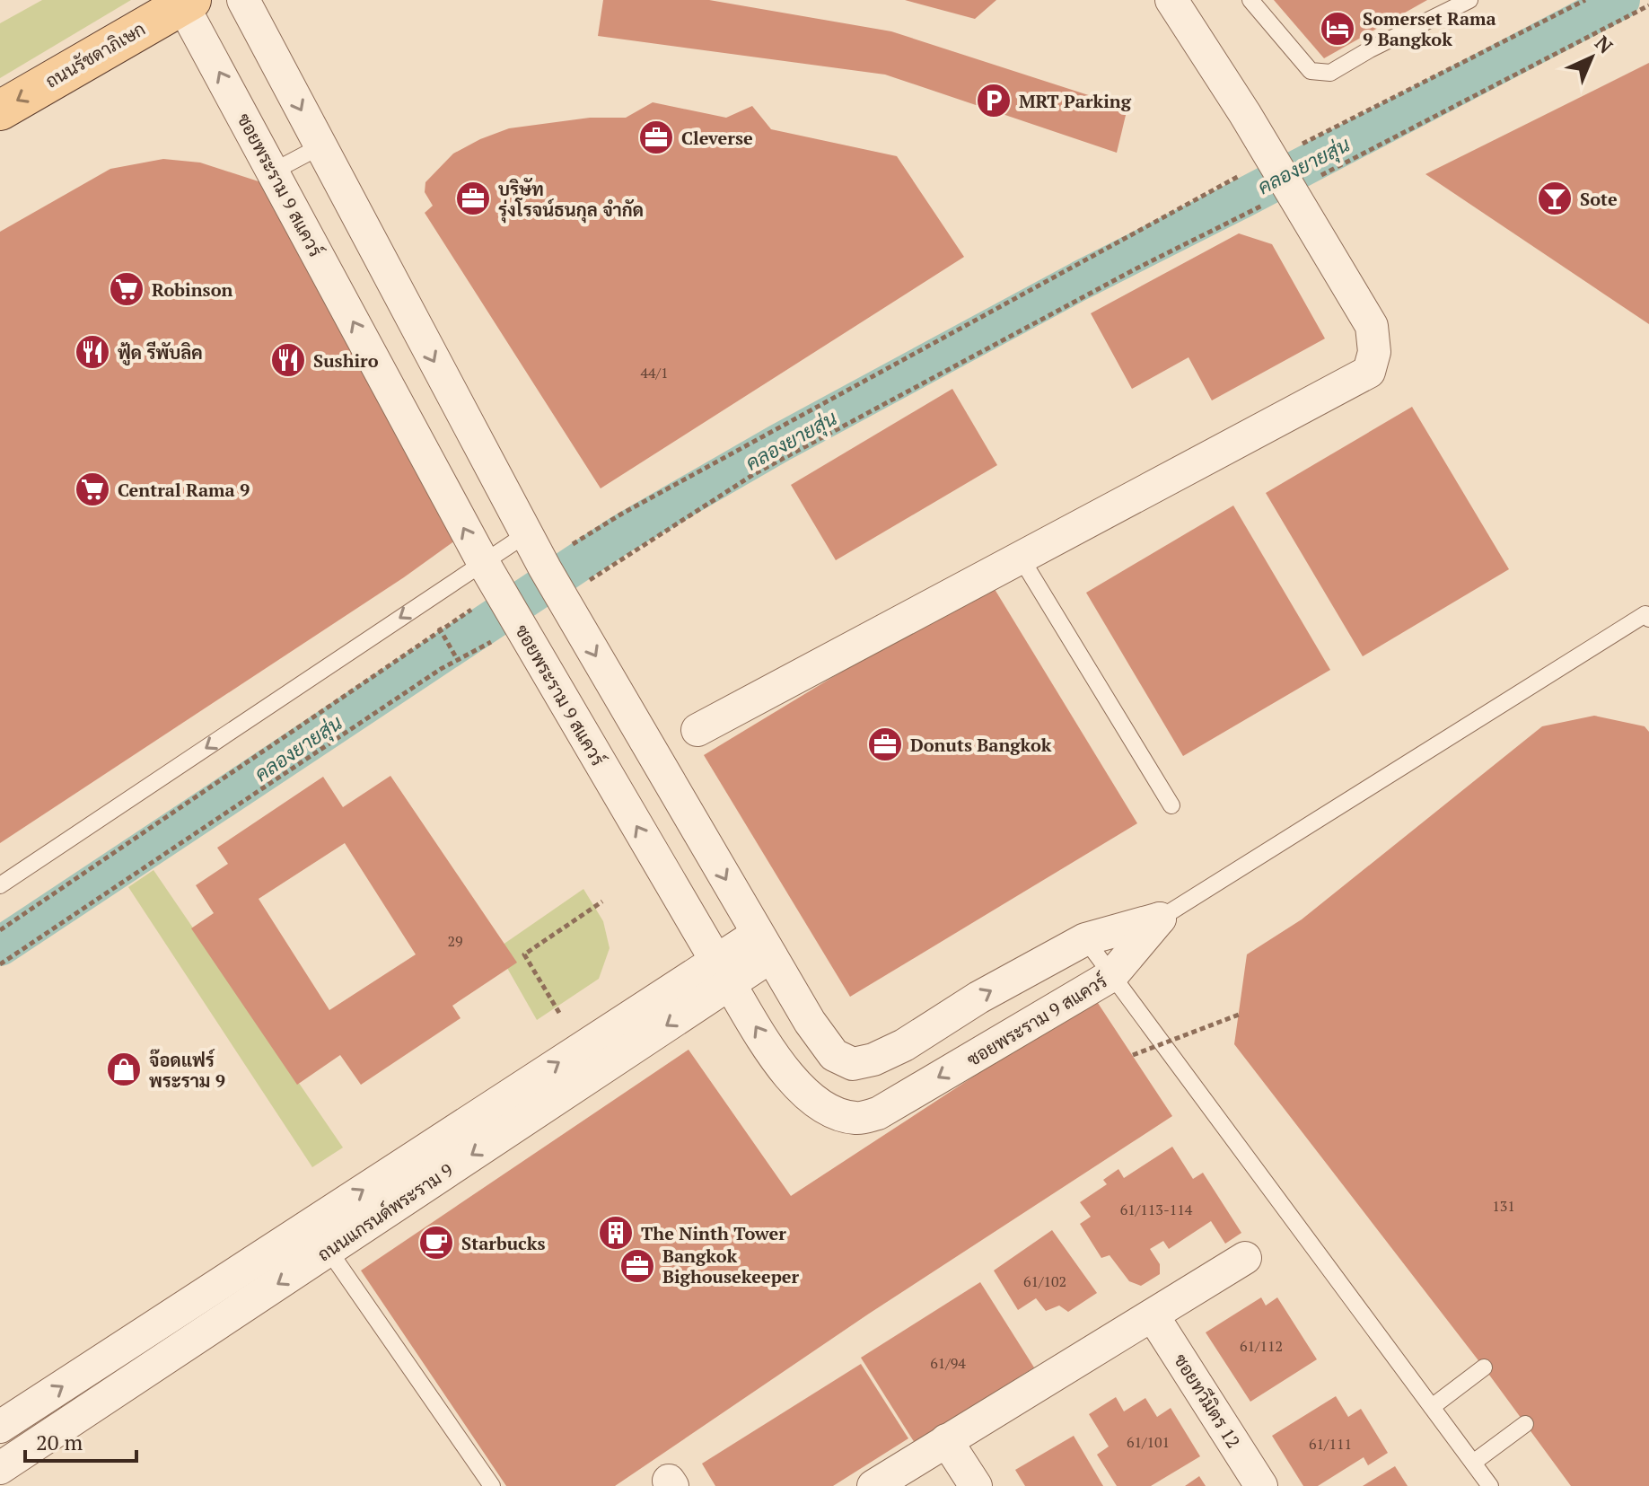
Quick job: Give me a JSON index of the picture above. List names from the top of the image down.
{
  "streets": {
    "main road": ["ถนนรัชดาภิเษก"],
    "street": ["ซอยพระราม 9 สแควร์", "ถนนแกรนด์พระราม 9", "ซอยทวีมิตร 12"]
  },
  "crossings": [
    ["ถนนรัชดาภิเษก", "ซอยพระราม 9 สแควร์"],
    ["ซอยพระราม 9 สแควร์", "ถนนแกรนด์พระราม 9"]
  ],
  "one_way": ["ถนนรัชดาภิเษก"],
  "water": ["คลองยายสุ่น"],
  "places": {
    "hotel": ["Somerset Rama 9 Bangkok"],
    "parking": ["MRT Parking"],
    "office": [
      "Cleverse",
      "บริษัท รุ่งโรจน์ธนกุล จำกัด",
      "Donuts Bangkok",
      "Bangkok Bighousekeeper"
    ],
    "bar": ["Sote"],
    "supermarket": ["Robinson", "Central Rama 9"],
    "restaurant": ["ฟู้ด รีพับลิค", "Sushiro"],
    "shop": ["จ๊อดแฟร์ พระราม 9"],
    "building": ["The Ninth Tower"],
    "cafe": ["Starbucks"]
  },
  "house_numbers": [
    "44/1",
    "29",
    "131",
    "61/113-114",
    "61/102",
    "61/112",
    "61/94",
    "61/101",
    "61/111"
  ],
  "scale_bar": "20 m",
  "north": "top right"
}
